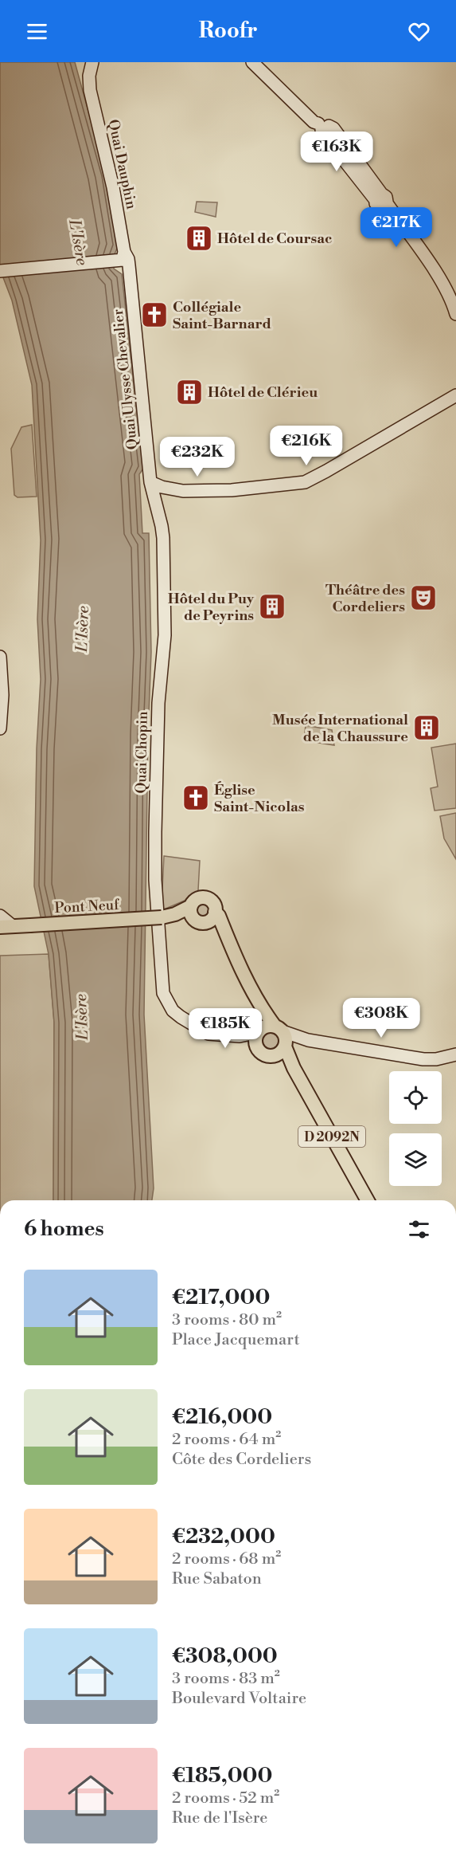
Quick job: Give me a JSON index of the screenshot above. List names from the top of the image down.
{
  "streets": {
    "main road": [
      "Quai Dauphin",
      "Quai Ulysse Chevalier",
      "Quai Chopin",
      "Pont Neuf",
      "D 2092N"
    ]
  },
  "crossings": [
    ["Quai Dauphin", "Quai Ulysse Chevalier"],
    ["Quai Ulysse Chevalier", "Quai Chopin"],
    ["Quai Chopin", "D 2092N"],
    ["Pont Neuf", "D 2092N"]
  ],
  "water": ["L'Isère"],
  "places": {
    "building": [
      "Hôtel de Coursac",
      "Hôtel de Clérieu",
      "Hôtel du Puy de Peyrins",
      "Musée International de la Chaussure"
    ],
    "church": ["Collégiale Saint-Barnard", "Église Saint-Nicolas"],
    "theatre": ["Théâtre des Cordeliers"]
  },
  "page": {
    "header": "Roofr",
    "price": [
      "€163K",
      "€217K",
      "€216K",
      "€232K",
      "€308K",
      "€185K"
    ],
    "heading": "6 homes",
    "list": [
      {
        "name": "€217,000",
        "note": "3 rooms · 80 m² · Place Jacquemart"
      },
      {
        "name": "€216,000",
        "note": "2 rooms · 64 m² · Côte des Cordeliers"
      },
      {
        "name": "€232,000",
        "note": "2 rooms · 68 m² · Rue Sabaton"
      },
      {
        "name": "€308,000",
        "note": "3 rooms · 83 m² · Boulevard Voltaire"
      },
      {
        "name": "€185,000",
        "note": "2 rooms · 52 m² · Rue de l'Isère"
      }
    ]
  }
}
